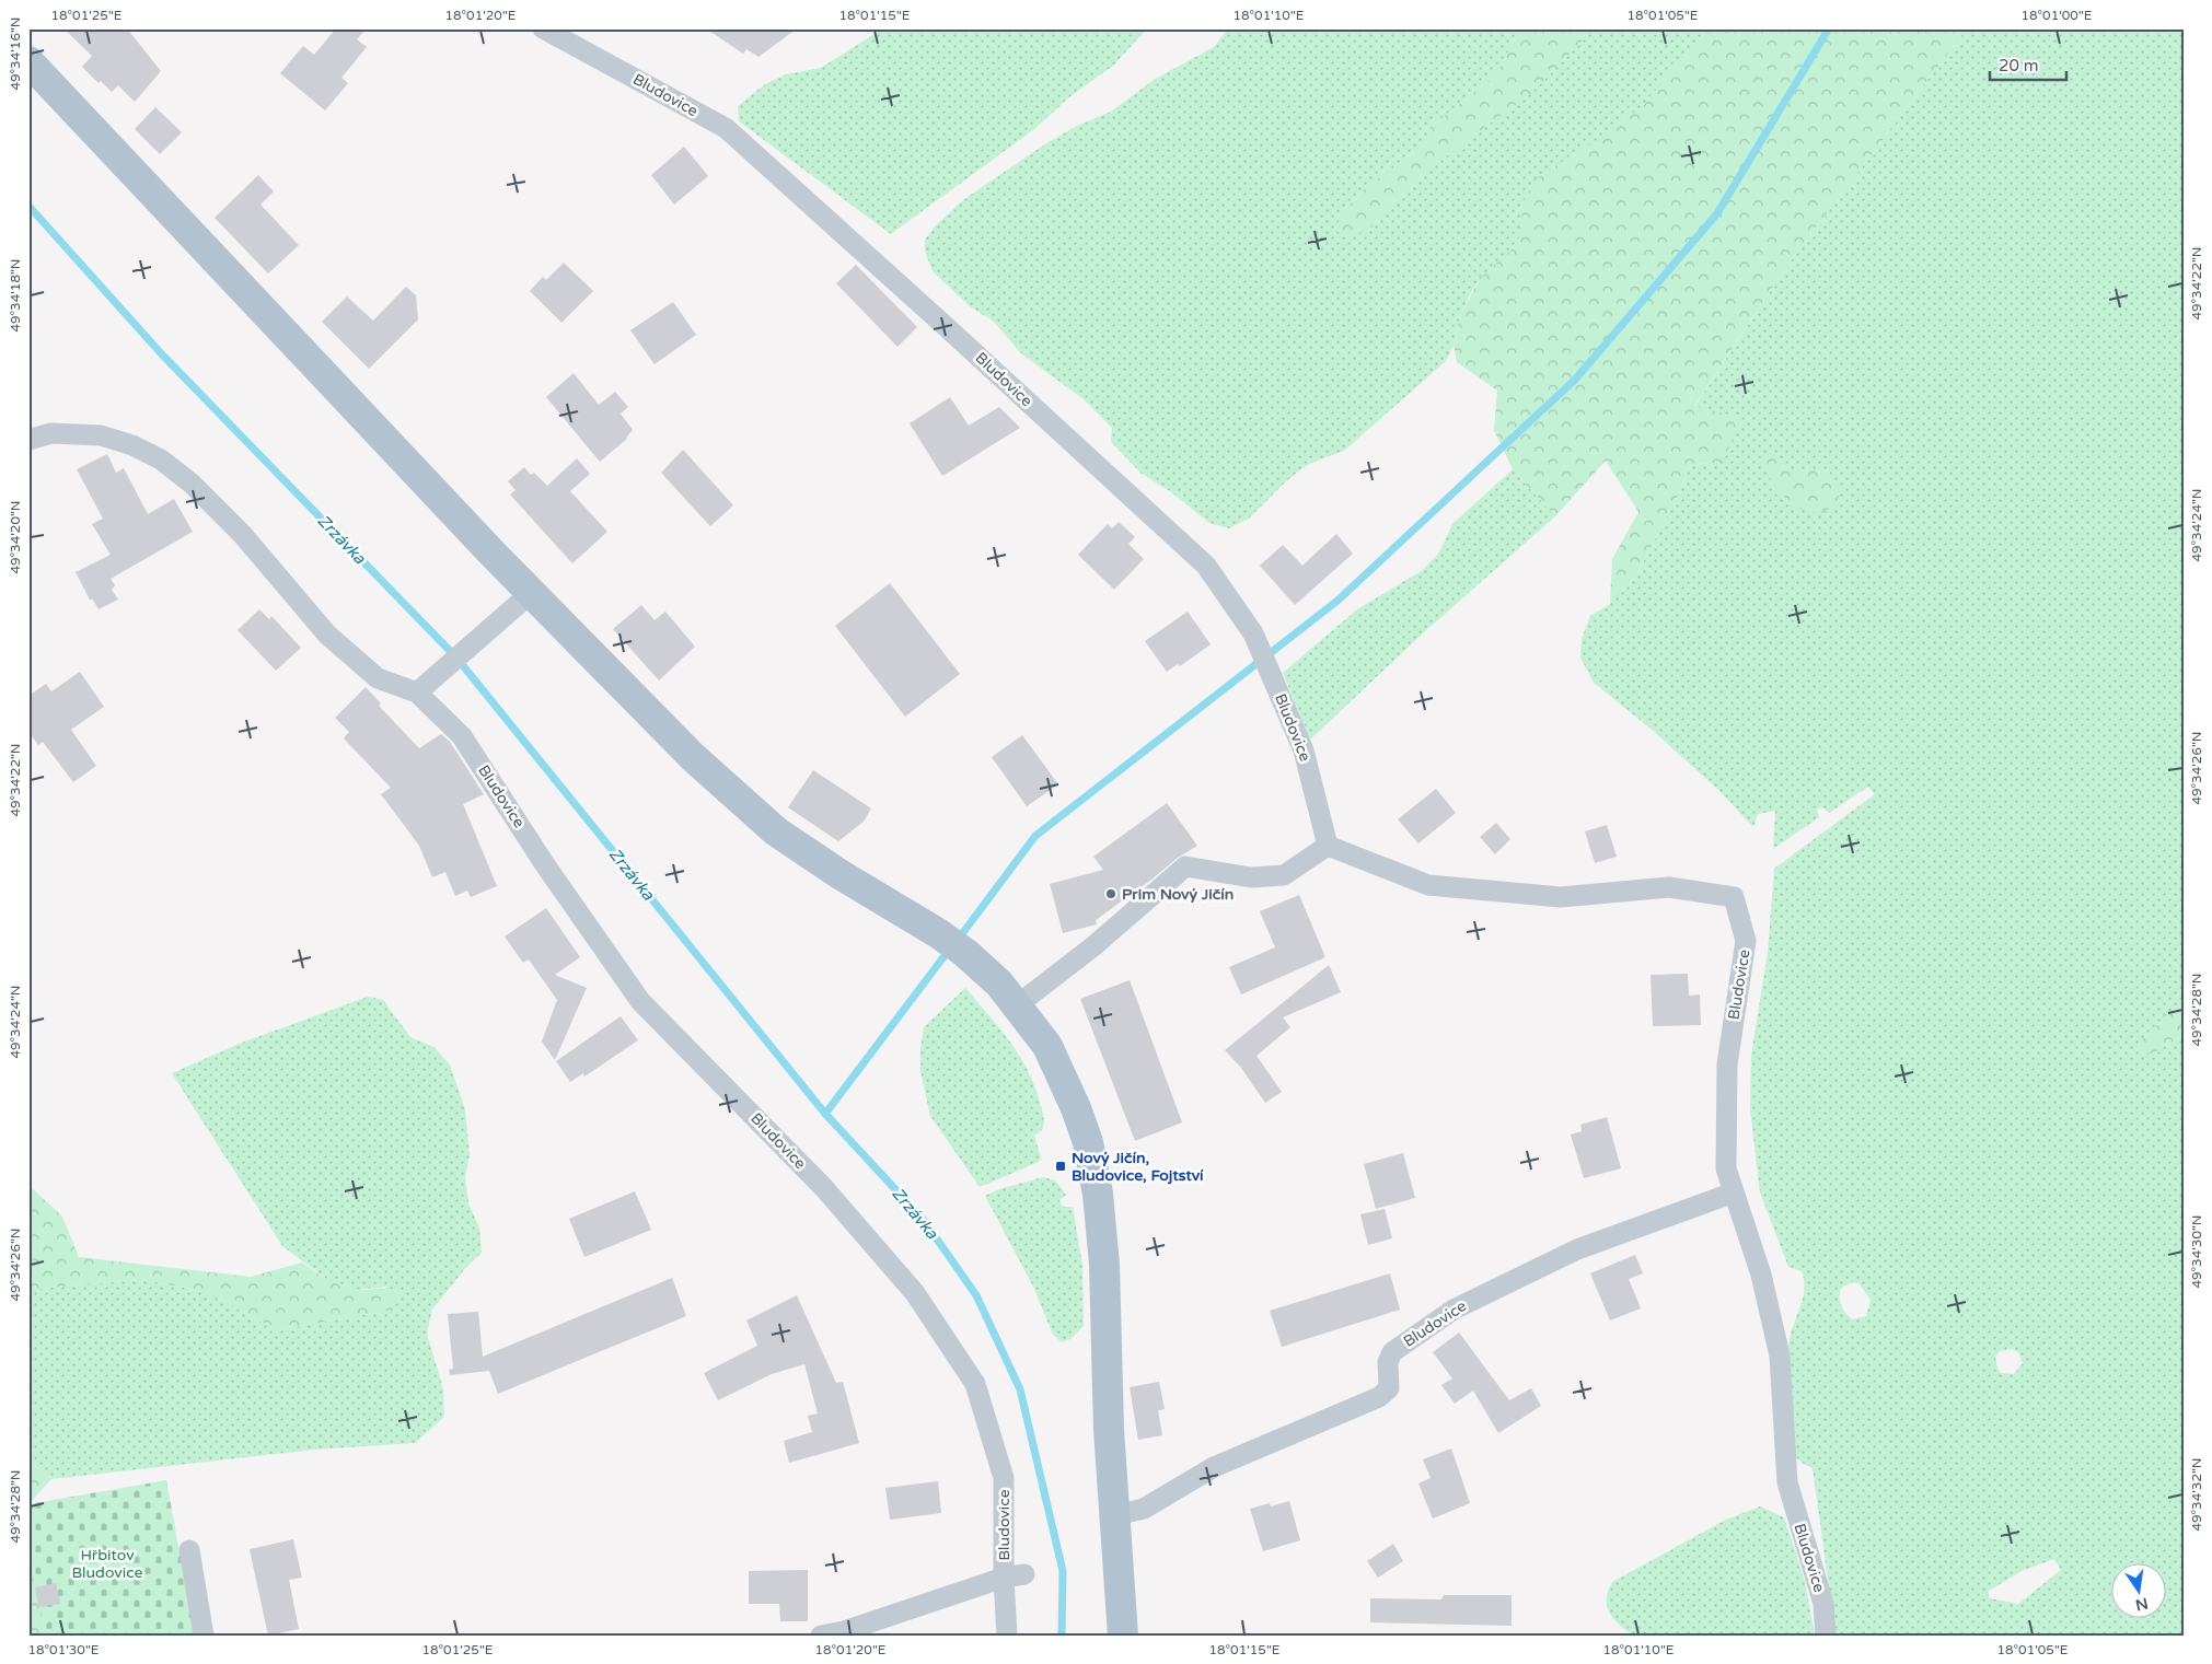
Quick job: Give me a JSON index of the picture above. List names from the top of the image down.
{
  "streets": {
    "street": ["Bludovice"]
  },
  "water": ["Zrzávka"],
  "parks": ["Hřbitov Bludovice"],
  "places": {
    "other": ["Prim Nový Jičín"],
    "transit": ["Nový Jičín, Bludovice, Fojtství"]
  },
  "scale_bar": "20 m",
  "north": "bottom",
  "coordinates": [
    "18°01'25\"E",
    "18°01'20\"E",
    "18°01'15\"E",
    "18°01'10\"E",
    "18°01'05\"E",
    "18°01'00\"E",
    "49°34'16\"N",
    "49°34'22\"N",
    "49°34'18\"N",
    "49°34'24\"N",
    "49°34'20\"N",
    "49°34'26\"N",
    "49°34'28\"N",
    "49°34'30\"N",
    "49°34'32\"N",
    "18°01'30\"E"
  ]
}
